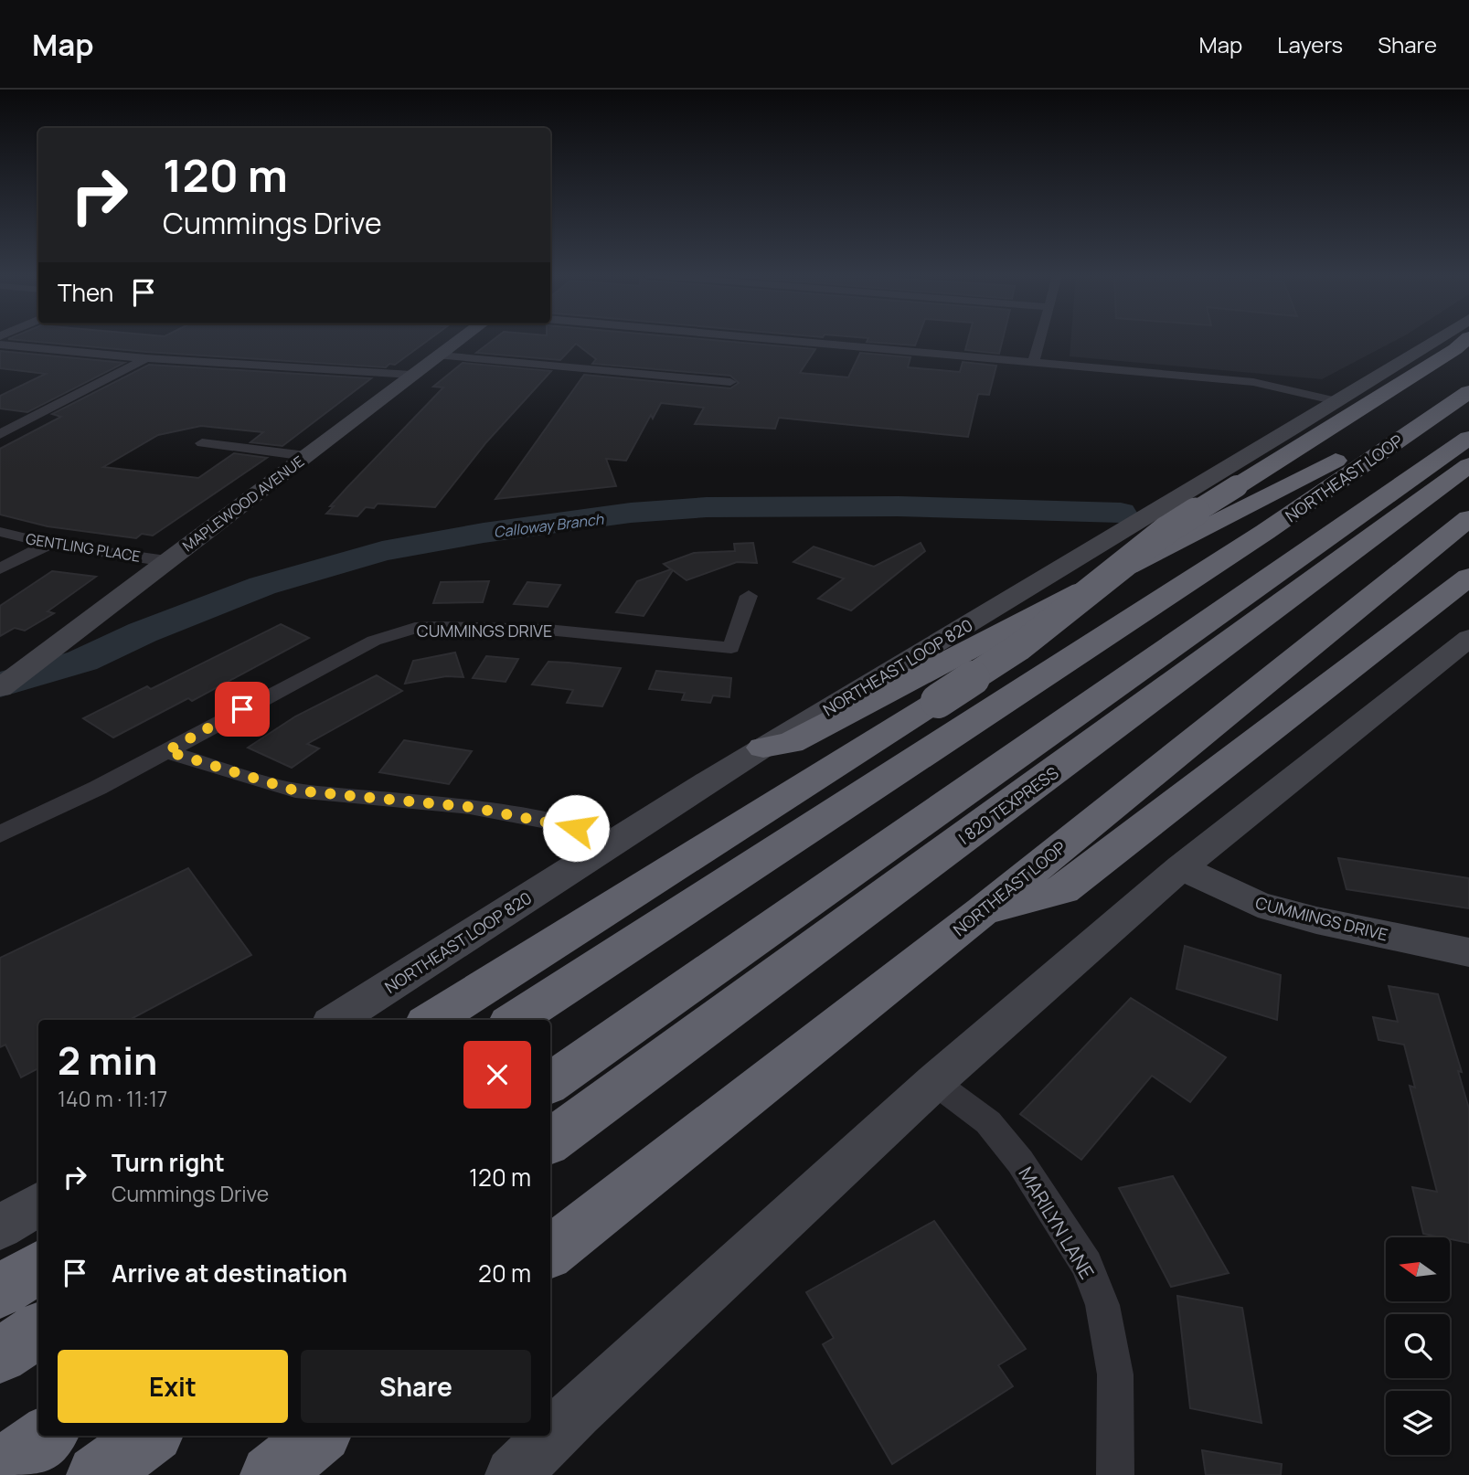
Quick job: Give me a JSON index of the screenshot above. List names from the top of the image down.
{
  "streets": {
    "highway": ["NORTHEAST LOOP", "I 820 TEXPRESS"],
    "main road": ["MAPLEWOOD AVENUE", "CUMMINGS DRIVE", "NORTHEAST LOOP 820"],
    "street": ["GENTLING PLACE", "MARILYN LANE"]
  },
  "crossings": [
    ["MAPLEWOOD AVENUE", "GENTLING PLACE"]
  ],
  "water": ["Calloway Branch"],
  "north": "left",
  "page": {
    "header": "Map",
    "nav": ["Map", "Layers", "Share"],
    "turn": ["120 m", "Cummings Drive"],
    "then": "Then",
    "heading": ["2 min", "140 m · 11:17"],
    "list": [
      {
        "name": "Turn right",
        "note": "Cummings Drive",
        "value": "120 m"
      },
      {
        "name": "Arrive at destination",
        "value": "20 m"
      }
    ],
    "buttons": ["Exit", "Share"]
  }
}
